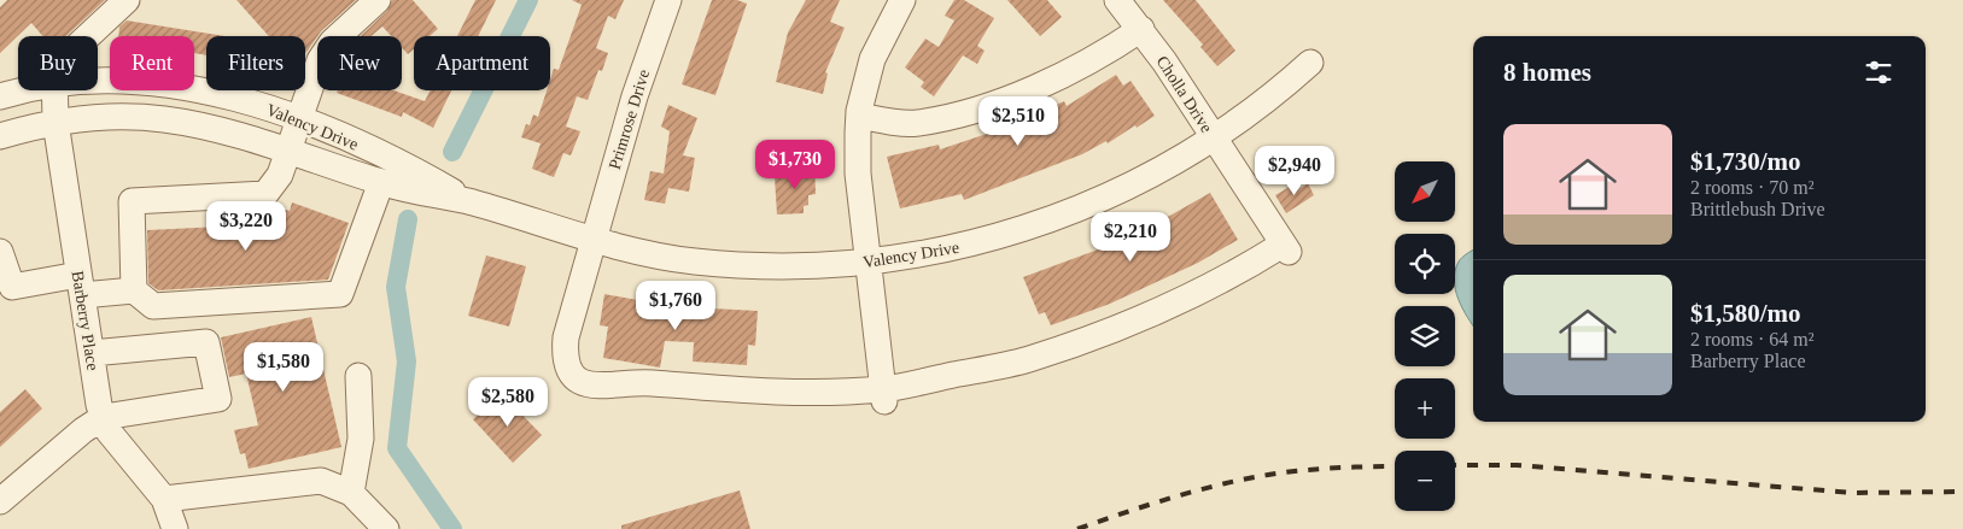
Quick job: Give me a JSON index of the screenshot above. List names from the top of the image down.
{
  "streets": {
    "street": [
      "Cholla Drive",
      "Primrose Drive",
      "Valency Drive",
      "Barberry Place"
    ]
  },
  "crossings": [
    ["Cholla Drive", "Primrose Drive"],
    ["Cholla Drive", "Valency Drive"],
    ["Primrose Drive", "Valency Drive"],
    ["Valency Drive", "Barberry Place"]
  ],
  "north": "bottom left",
  "page": {
    "chip": [
      "Buy",
      "Rent",
      "Filters",
      "New",
      "Apartment"
    ],
    "heading": "8 homes",
    "price": [
      "$2,510",
      "$1,730",
      "$2,940",
      "$3,220",
      "$2,210",
      "$1,760",
      "$1,580",
      "$2,580"
    ],
    "list": [
      {
        "name": "$1,730/mo",
        "note": "2 rooms · 70 m² · Brittlebush Drive"
      },
      {
        "name": "$1,580/mo",
        "note": "2 rooms · 64 m² · Barberry Place"
      }
    ],
    "map_buttons": ["+", "−"]
  }
}
